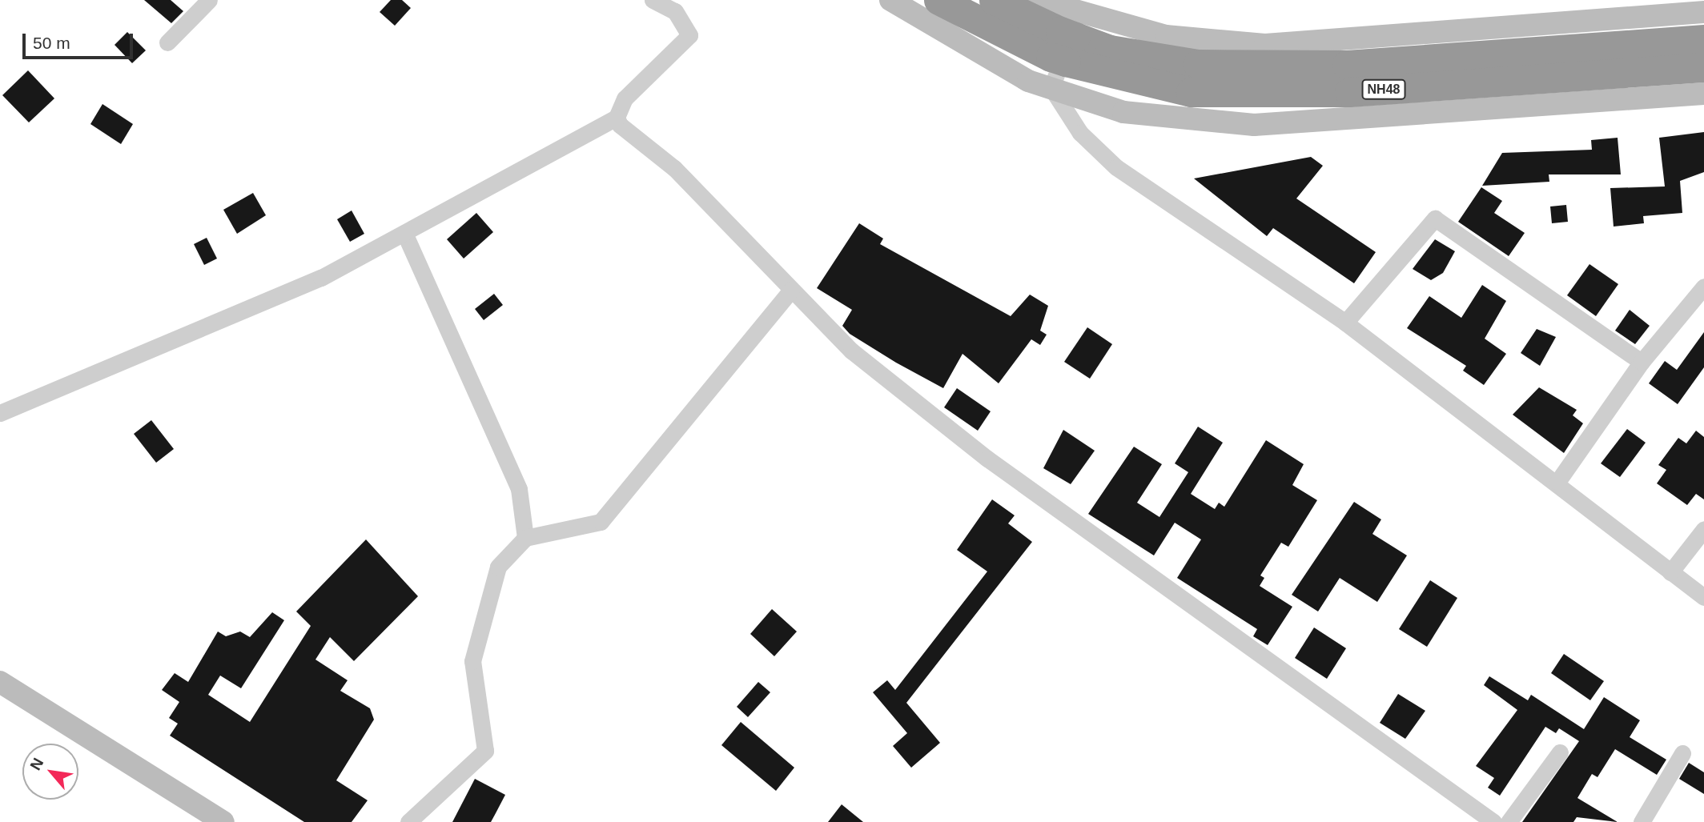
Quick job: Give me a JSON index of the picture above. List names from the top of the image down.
{
  "streets": {
    "highway": ["NH48"]
  },
  "scale_bar": "50 m",
  "north": "top left"
}
